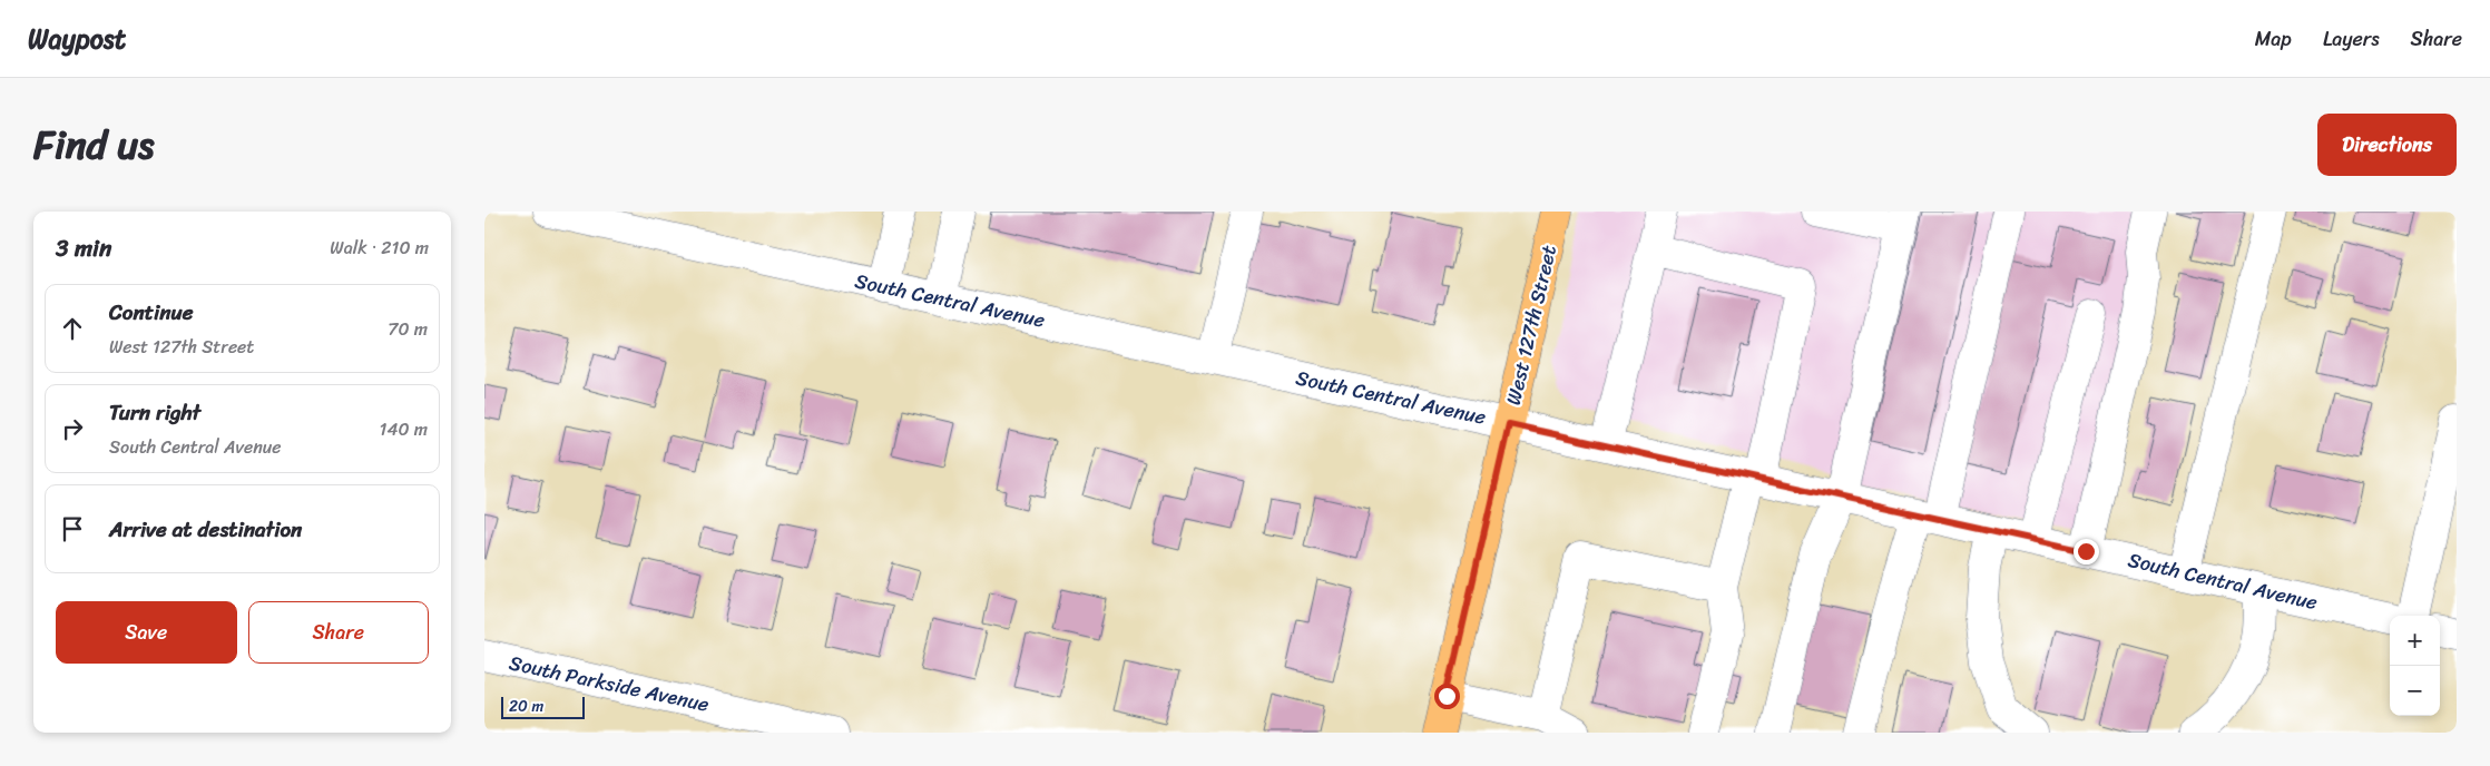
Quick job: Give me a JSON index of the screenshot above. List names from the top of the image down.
{
  "streets": {
    "main road": ["West 127th Street"],
    "street": ["South Central Avenue", "South Parkside Avenue"]
  },
  "crossings": [
    ["South Central Avenue", "West 127th Street"]
  ],
  "scale_bar": "20 m",
  "page": {
    "header": "Waypost",
    "nav": ["Map", "Layers", "Share"],
    "title": "Find us",
    "buttons": [
      "Directions",
      ["Save", "Share"]
    ],
    "heading": ["3 min", "Walk · 210 m"],
    "list": [
      ["Continue", "West 127th Street", "70 m"],
      ["Turn right", "South Central Avenue", "140 m"],
      "Arrive at destination"
    ],
    "map_buttons": ["+", "−"],
    "scale": "20 m"
  }
}
